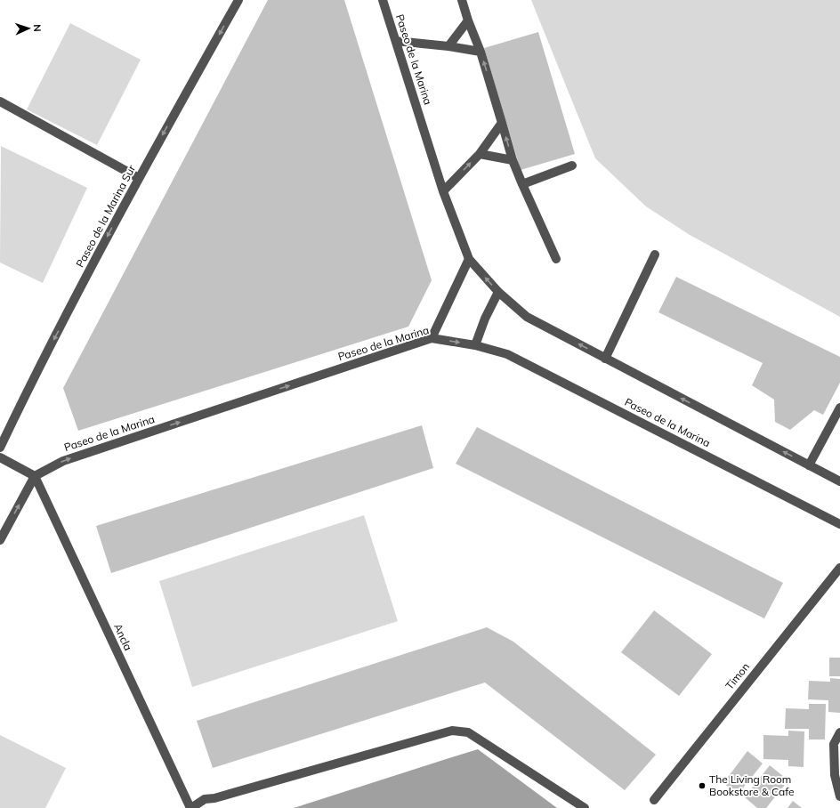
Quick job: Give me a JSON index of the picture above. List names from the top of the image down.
{
  "streets": {
    "street": [
      "Paseo de la Marina",
      "Paseo de la Marina Sur",
      "Ancla",
      "Timon"
    ]
  },
  "crossings": [
    ["Paseo de la Marina", "Ancla"]
  ],
  "one_way": ["Paseo de la Marina Sur"],
  "places": ["The Living Room Bookstore & Cafe"],
  "north": "right"
}
